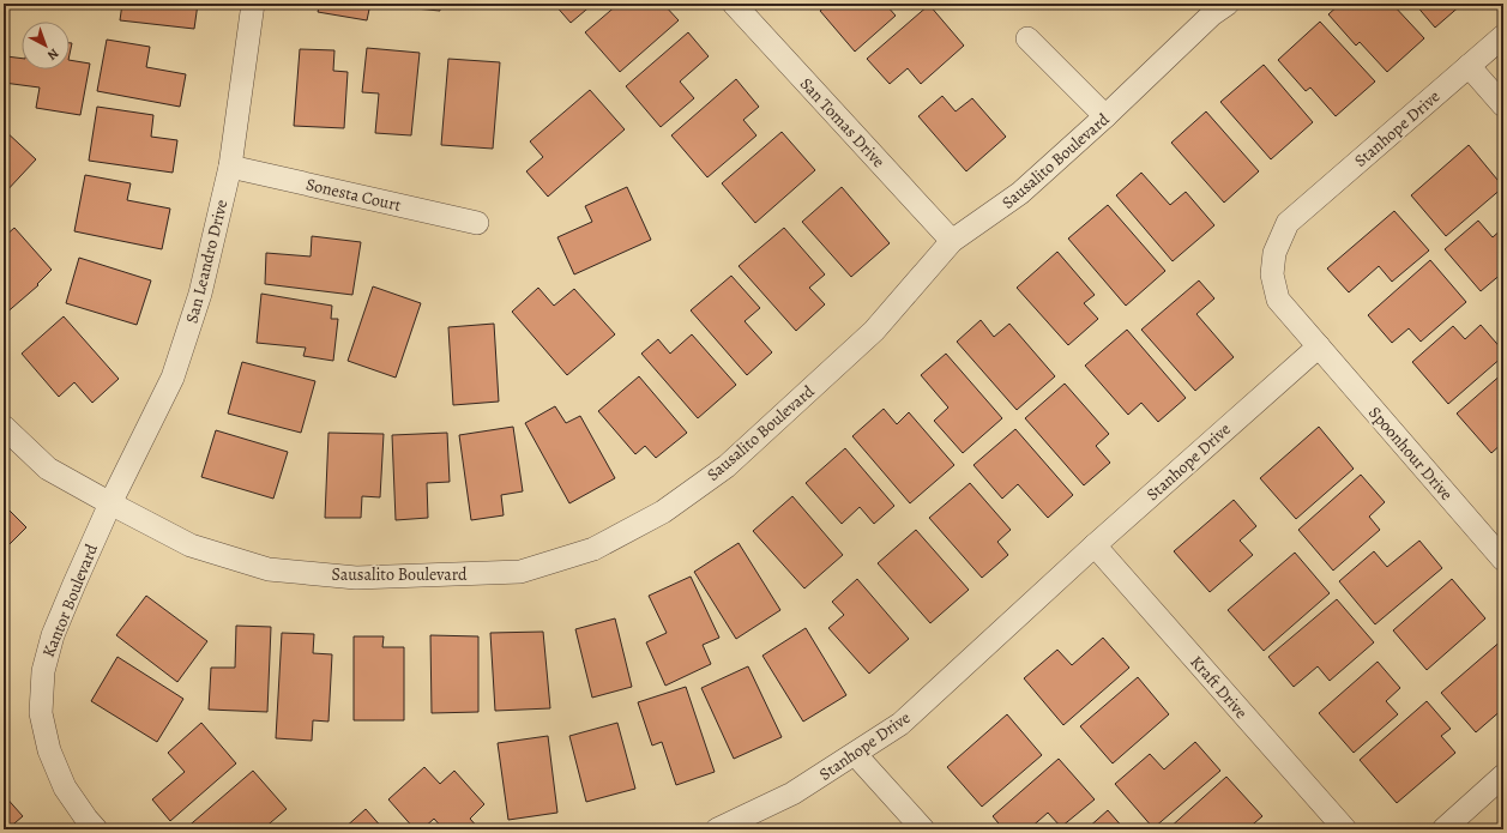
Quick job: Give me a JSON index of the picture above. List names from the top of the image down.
{
  "streets": {
    "street": [
      "San Tomas Drive",
      "Stanhope Drive",
      "Sausalito Boulevard",
      "Sonesta Court",
      "San Leandro Drive",
      "Spoonhour Drive",
      "Kantor Boulevard",
      "Kraft Drive"
    ]
  },
  "crossings": [
    ["San Tomas Drive", "Sausalito Boulevard"],
    ["Stanhope Drive", "Spoonhour Drive"],
    ["Stanhope Drive", "Kraft Drive"],
    ["Sausalito Boulevard", "San Leandro Drive"],
    ["Sausalito Boulevard", "Kantor Boulevard"],
    ["Sonesta Court", "San Leandro Drive"],
    ["San Leandro Drive", "Kantor Boulevard"]
  ],
  "north": "bottom right"
}
